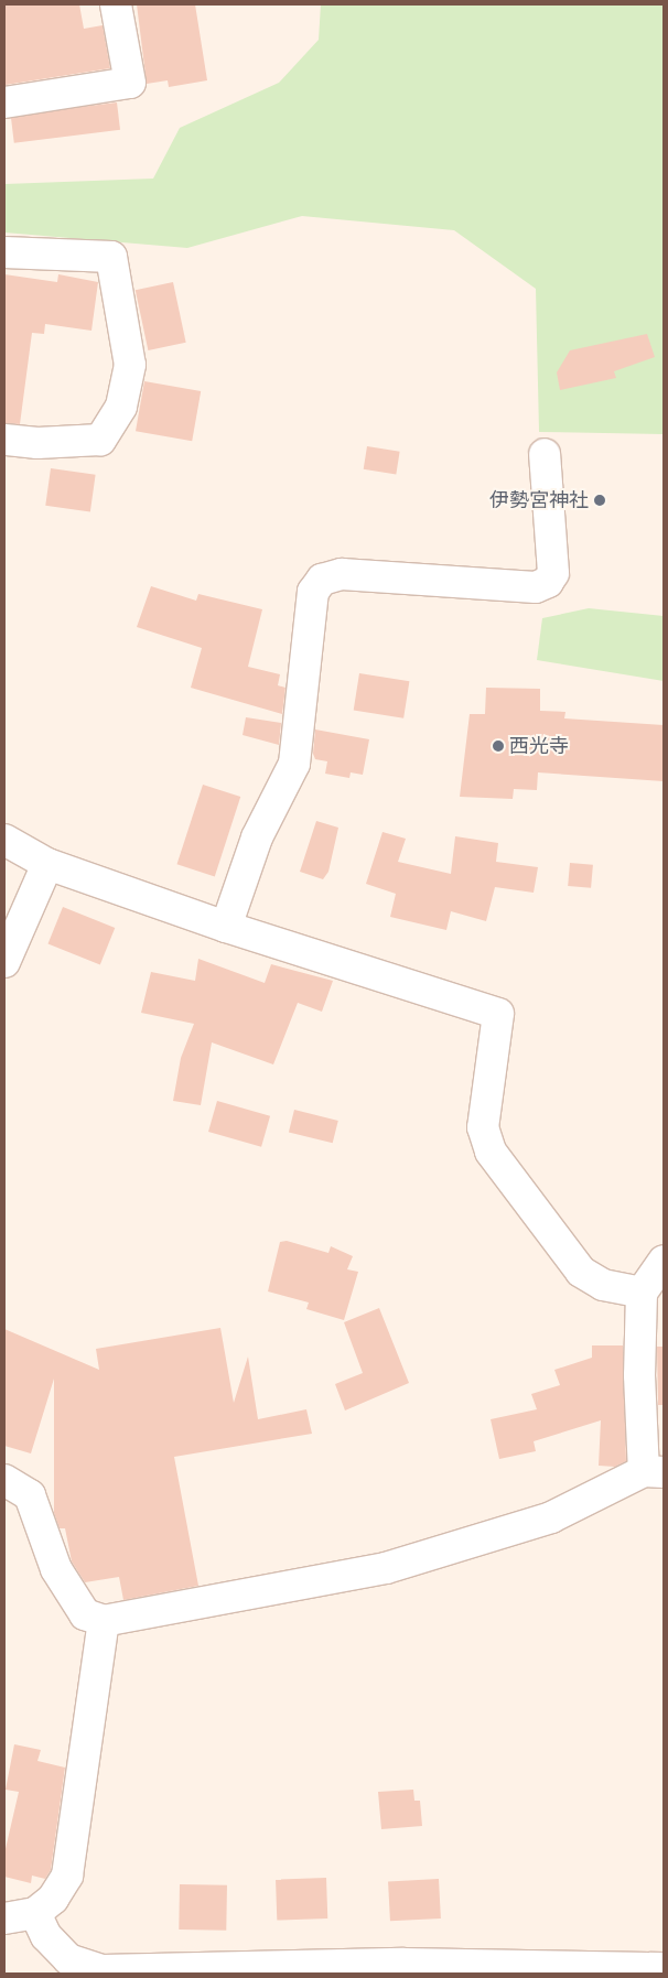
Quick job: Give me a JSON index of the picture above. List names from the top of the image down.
{
  "places": ["伊勢宮神社", "西光寺"]
}
